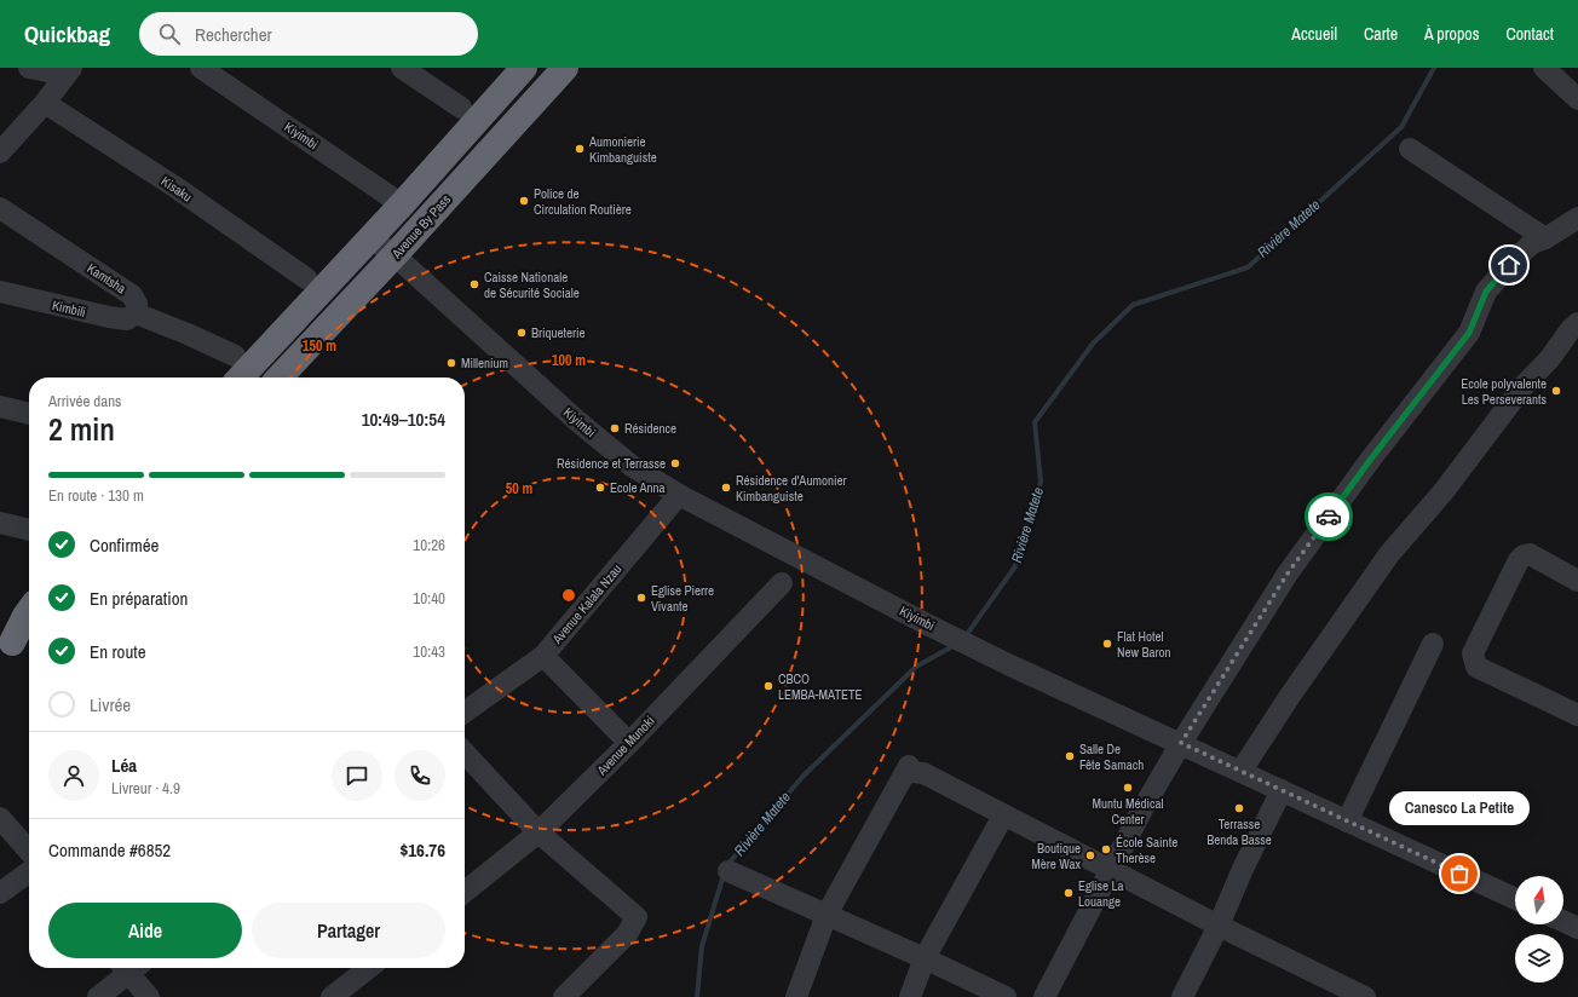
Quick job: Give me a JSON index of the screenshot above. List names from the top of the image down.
{
  "streets": {
    "highway": ["Avenue By Pass"],
    "street": [
      "Kiyimbi",
      "Kisaku",
      "Kamtsha",
      "Kimbili",
      "Avenue Kalala Nzau",
      "Avenue Munoki"
    ]
  },
  "crossings": [
    ["Kiyimbi", "Avenue By Pass"],
    ["Kiyimbi", "Avenue Kalala Nzau"],
    ["Kamtsha", "Kimbili"]
  ],
  "water": ["Rivière Matete"],
  "places": [
    "Aumonierie Kimbanguiste",
    "Police de Circulation Routière",
    "Caisse Nationale de Sécurité Sociale",
    "Briqueterie",
    "Millenium",
    "Ecole polyvalente Les Perseverants",
    "Résidence",
    "Résidence et Terrasse",
    "Ecole Anna",
    "Résidence d'Aumonier Kimbanguiste",
    "Eglise Pierre Vivante",
    "Flat Hotel New Baron",
    "CBCO LEMBA-MATETE",
    "Salle De Fête Samach",
    "Muntu Médical Center",
    "Terrasse Benda Basse",
    "École Sainte Therèse",
    "Boutique Mère Wax",
    "Canesco La Petite",
    "Eglise La Louange"
  ],
  "north": "top",
  "page": {
    "header": "Quickbag",
    "search": "Rechercher",
    "nav": [
      "Accueil",
      "Carte",
      "À propos",
      "Contact"
    ],
    "heading": ["2 min", "Arrivée dans", "10:49–10:54"],
    "panel": [
      "Léa",
      "Livreur · 4.9",
      "Commande #6852",
      "$16.76"
    ],
    "bar": "En route · 130 m",
    "list": [
      ["Confirmée", "10:26"],
      ["En préparation", "10:40"],
      ["En route", "10:43"],
      "Livrée"
    ],
    "bubble": "Canesco La Petite",
    "buttons": ["Aide", "Partager"]
  },
  "rings": ["150 m", "100 m", "50 m"]
}
